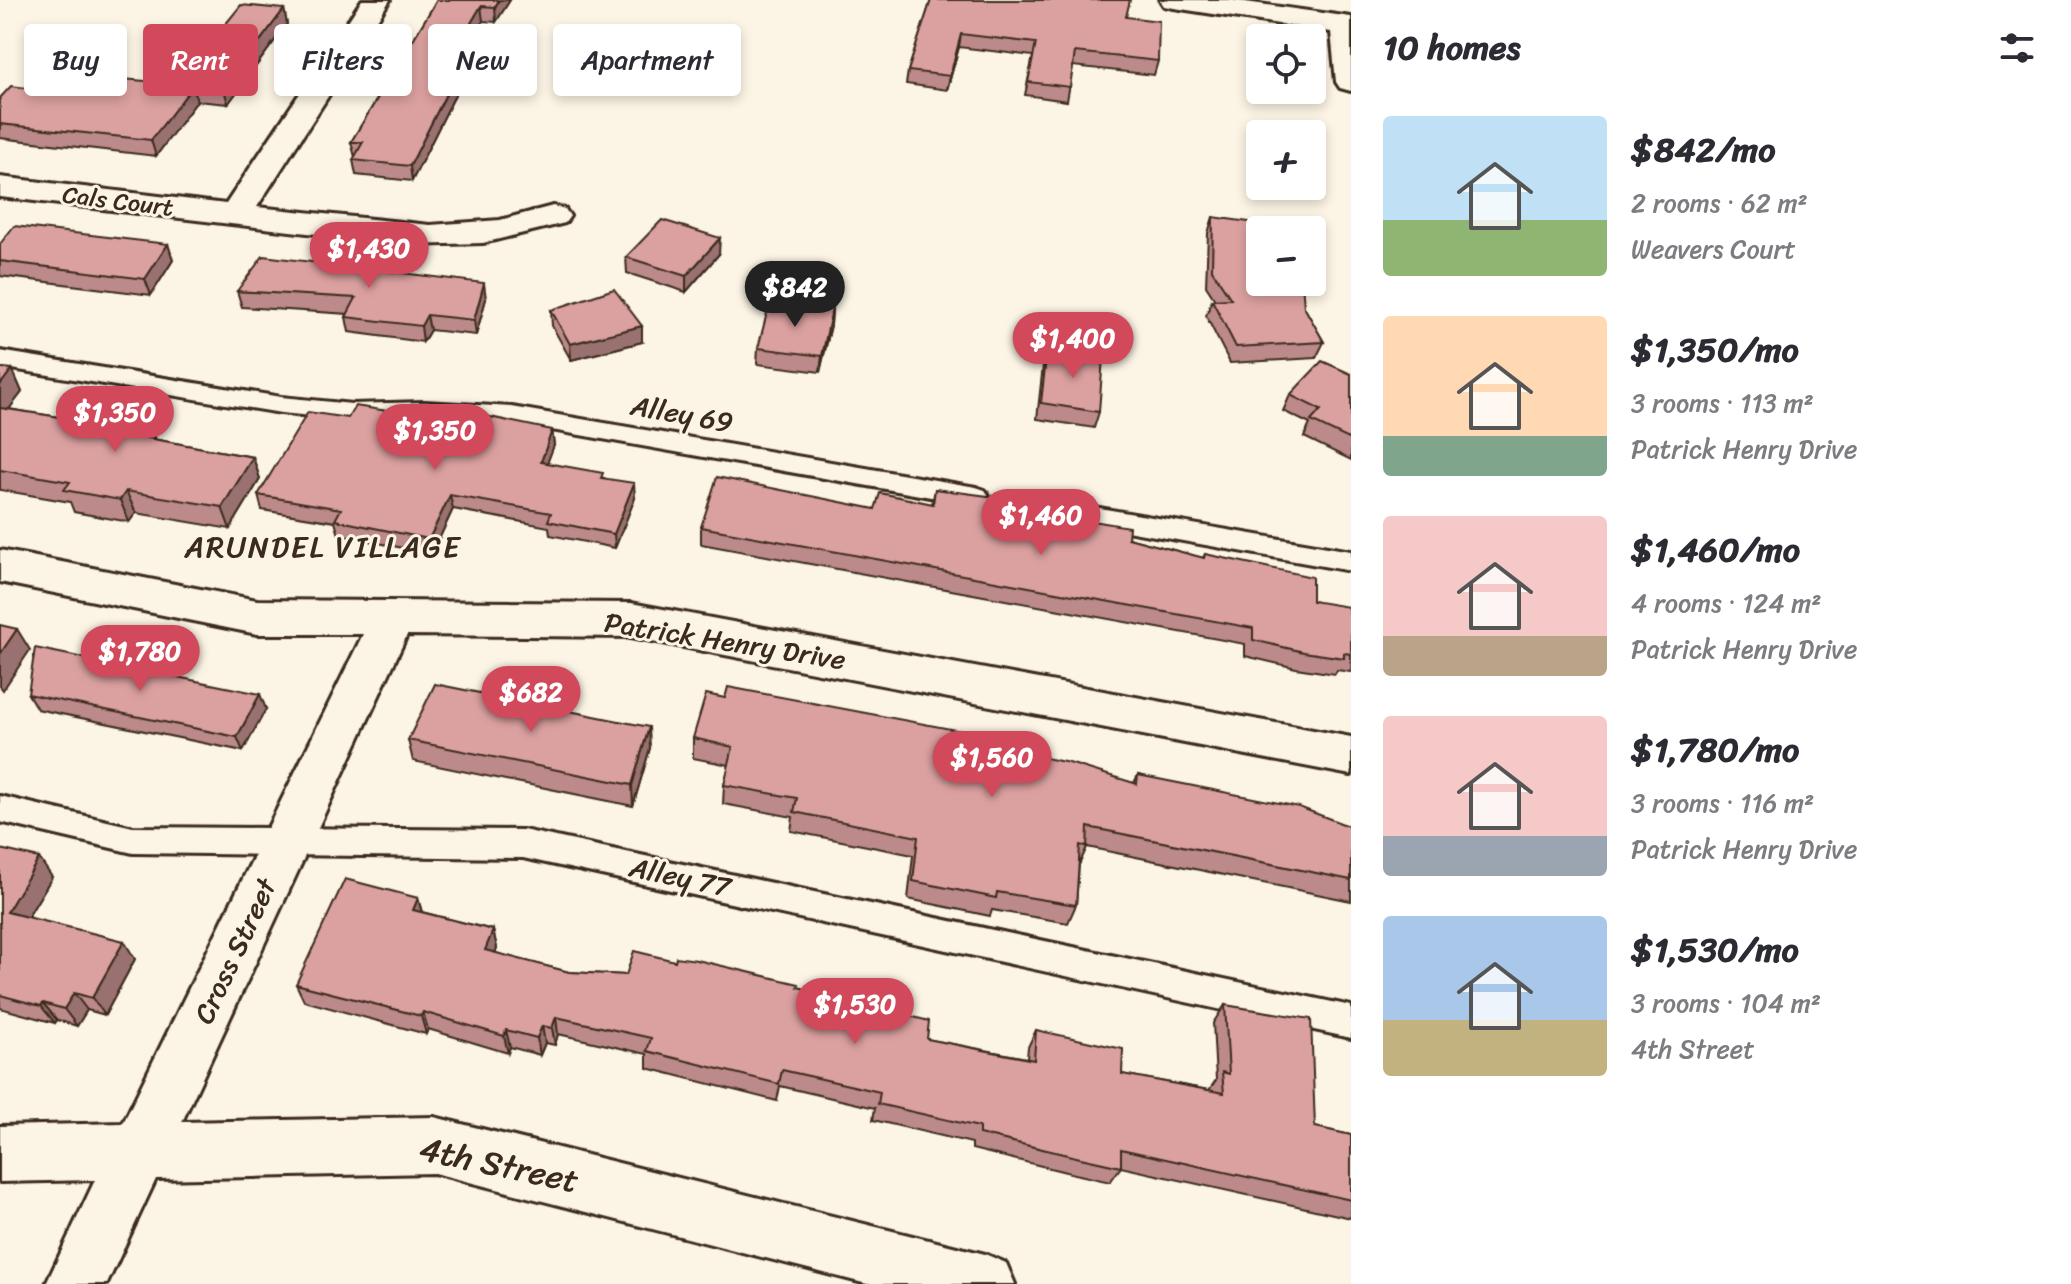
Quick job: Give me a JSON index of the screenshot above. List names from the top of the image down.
{
  "streets": {
    "street": [
      "Cals Court",
      "Patrick Henry Drive",
      "Cross Street",
      "4th Street"
    ],
    "lane": ["Alley 69", "Alley 77"]
  },
  "crossings": [
    ["Patrick Henry Drive", "Cross Street"],
    ["Alley 77", "Cross Street"],
    ["Cross Street", "4th Street"]
  ],
  "districts": ["ARUNDEL VILLAGE"],
  "page": {
    "heading": "10 homes",
    "map_buttons": ["+", "−"],
    "chip": [
      "Buy",
      "Rent",
      "Filters",
      "New",
      "Apartment"
    ],
    "list": [
      {
        "name": "$842/mo",
        "note": "2 rooms · 62 m² · Weavers Court"
      },
      {
        "name": "$1,350/mo",
        "note": "3 rooms · 113 m² · Patrick Henry Drive"
      },
      {
        "name": "$1,460/mo",
        "note": "4 rooms · 124 m² · Patrick Henry Drive"
      },
      {
        "name": "$1,780/mo",
        "note": "3 rooms · 116 m² · Patrick Henry Drive"
      },
      {
        "name": "$1,530/mo",
        "note": "3 rooms · 104 m² · 4th Street"
      }
    ],
    "price": [
      "$1,430",
      "$842",
      "$1,400",
      "$1,350",
      "$1,350",
      "$1,460",
      "$1,780",
      "$682",
      "$1,560",
      "$1,530"
    ]
  }
}
